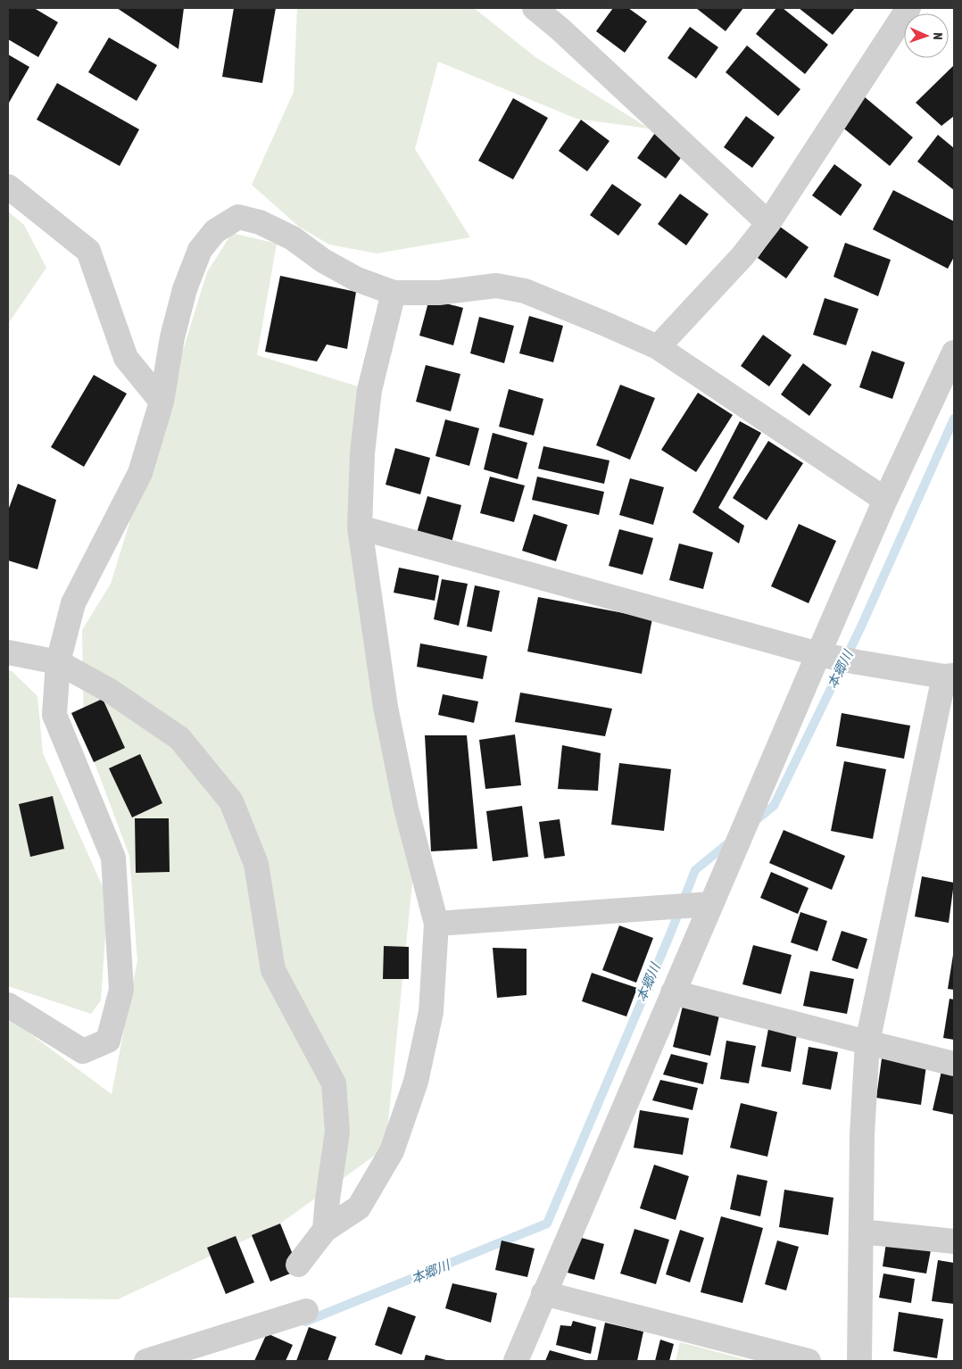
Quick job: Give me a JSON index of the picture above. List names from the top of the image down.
{
  "water": ["本郷川"],
  "north": "right"
}
